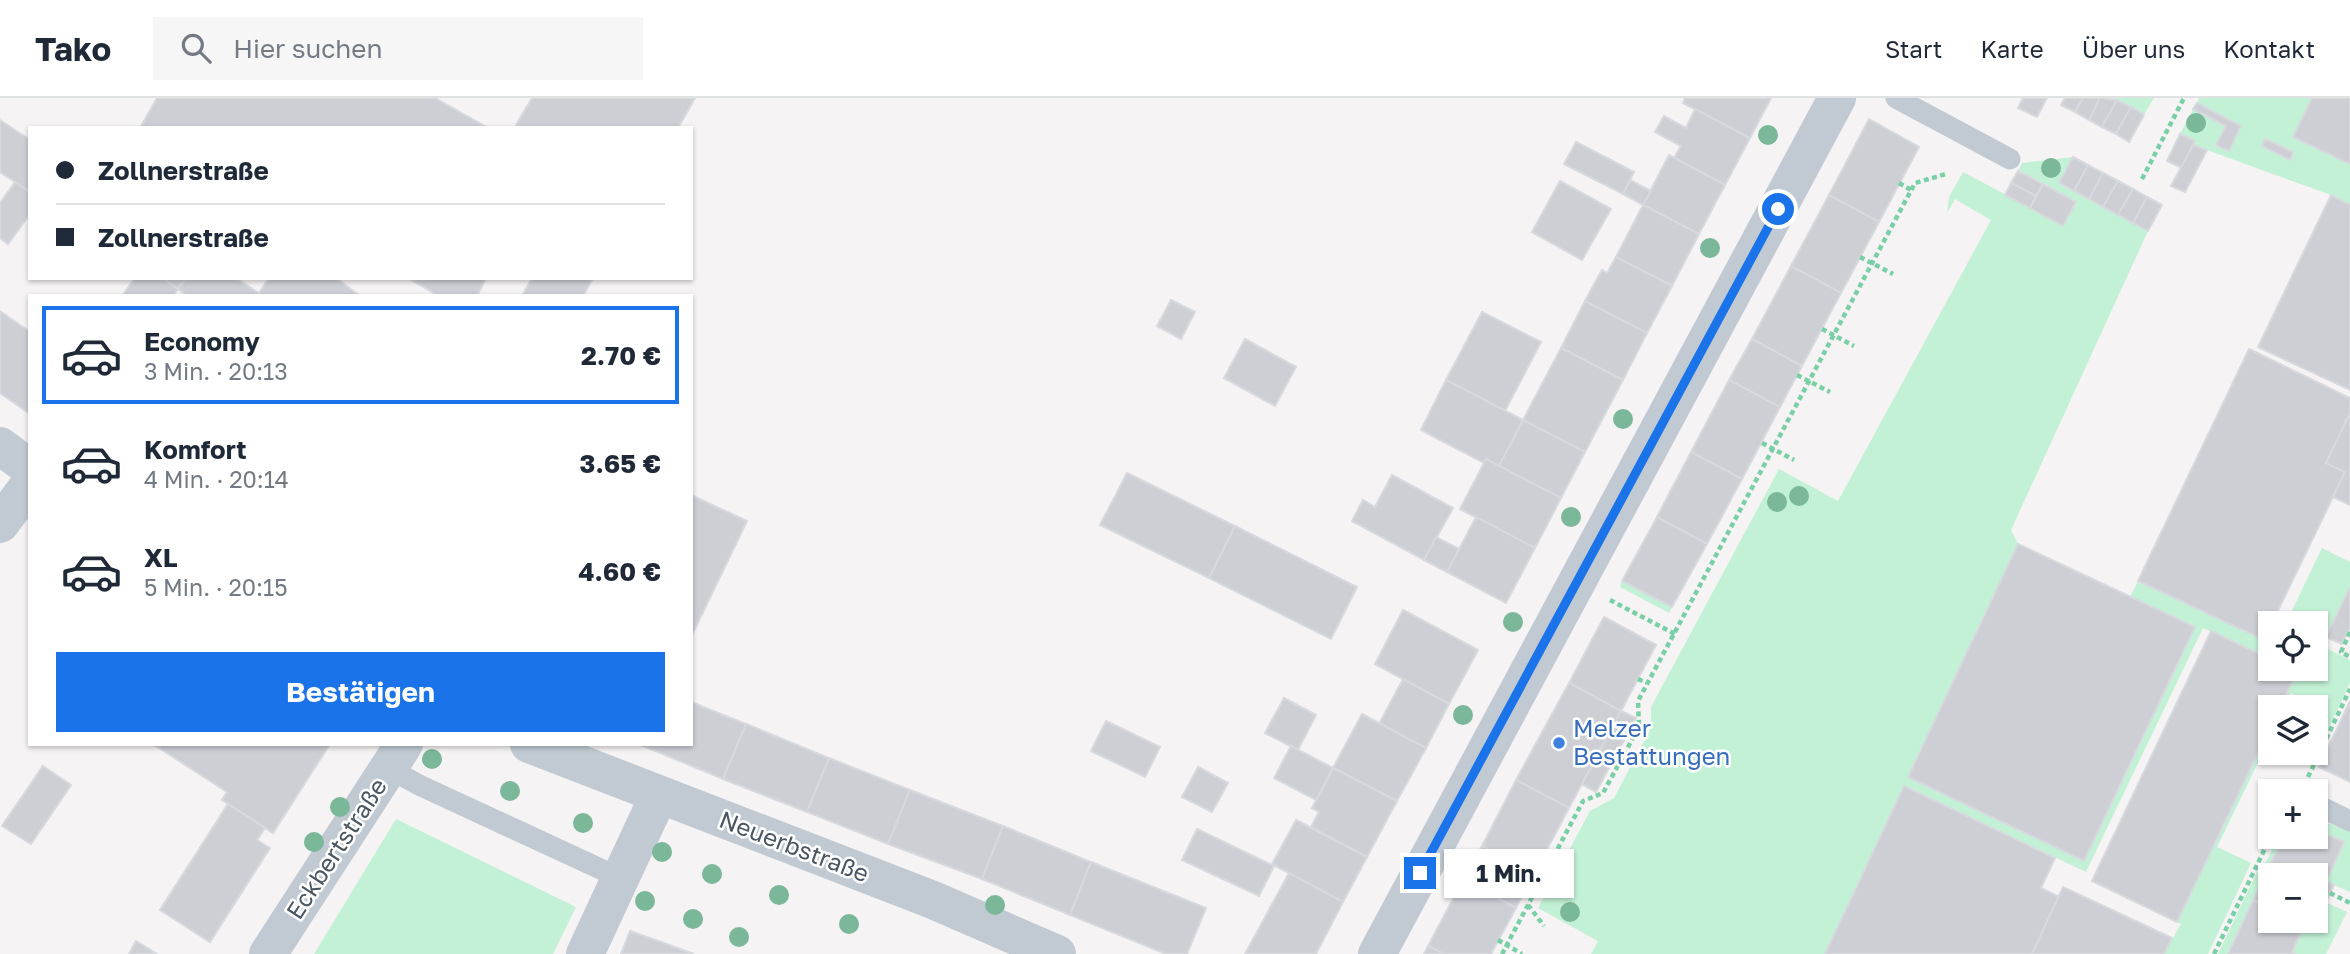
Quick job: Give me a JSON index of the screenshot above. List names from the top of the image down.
{
  "streets": {
    "street": ["Neuerbstraße", "Eckbertstraße"]
  },
  "places": ["Melzer Bestattungen"],
  "page": {
    "header": "Tako",
    "search": "Hier suchen",
    "nav": [
      "Start",
      "Karte",
      "Über uns",
      "Kontakt"
    ],
    "banner": ["Zollnerstraße", "Zollnerstraße"],
    "list": [
      {
        "name": "Economy",
        "note": "3 Min. · 20:13",
        "value": "2.70 €"
      },
      {
        "name": "Komfort",
        "note": "4 Min. · 20:14",
        "value": "3.65 €"
      },
      {
        "name": "XL",
        "note": "5 Min. · 20:15",
        "value": "4.60 €"
      }
    ],
    "map_buttons": ["+", "−"],
    "buttons": "Bestätigen",
    "bubble": "1 Min."
  }
}
